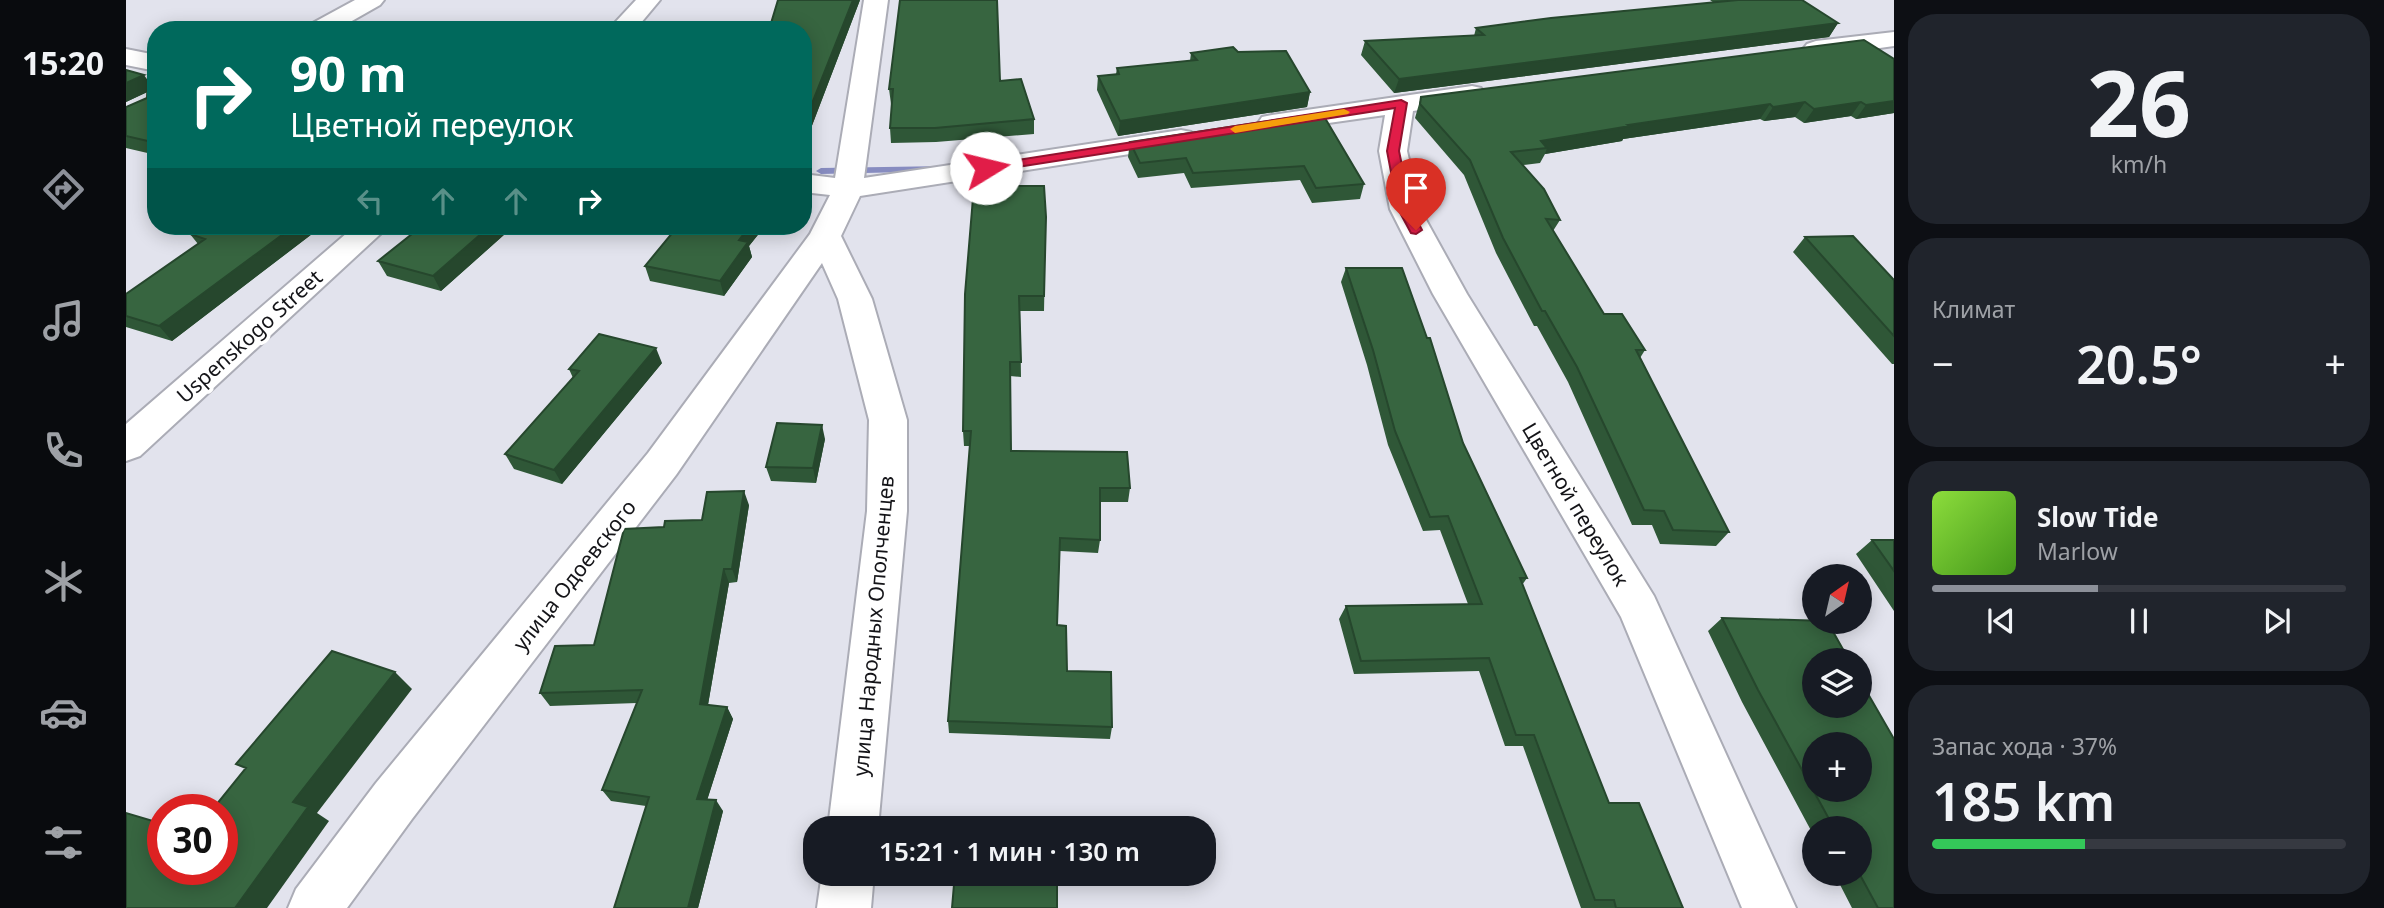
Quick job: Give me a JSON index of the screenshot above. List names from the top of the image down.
{
  "streets": {
    "street": [
      "Uspenskogo Street",
      "Цветной переулок",
      "улица Одоевского",
      "улица Народных Ополченцев"
    ]
  },
  "crossings": [
    ["улица Одоевского", "улица Народных Ополченцев"]
  ],
  "north": "top right",
  "page": {
    "tabs": "15:20",
    "tile": [
      ["26", "km/h"],
      "Климат",
      ["Запас хода · 37%", "185 km"]
    ],
    "turn": ["90 m", "Цветной переулок"],
    "heat": ["−", "20.5°", "+"],
    "song": ["Slow Tide", "Marlow"],
    "map_buttons": ["+", "−"],
    "limit": "30",
    "trip": "15:21 · 1 мин · 130 m"
  }
}
